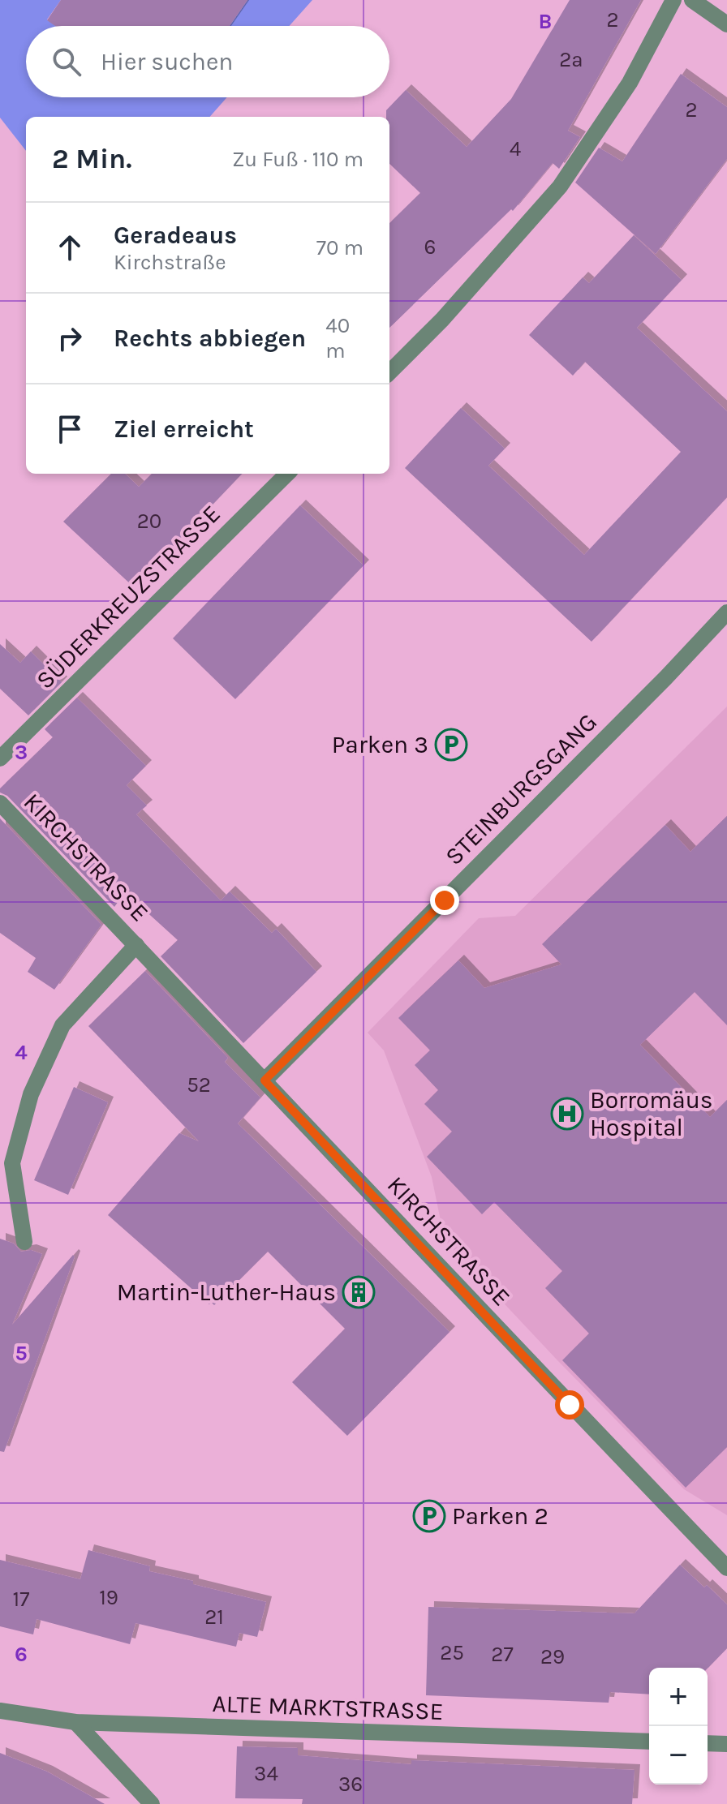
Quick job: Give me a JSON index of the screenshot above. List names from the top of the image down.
{
  "streets": {
    "street": [
      "SÜDERKREUZSTRASSE",
      "STEINBURGSGANG",
      "KIRCHSTRASSE",
      "ALTE MARKTSTRASSE"
    ]
  },
  "crossings": [
    ["STEINBURGSGANG", "KIRCHSTRASSE"]
  ],
  "places": {
    "parking": ["Parken 3", "Parken 2"],
    "hospital": ["Borromäus Hospital"],
    "building": ["Martin-Luther-Haus"]
  },
  "house_numbers": [
    "2",
    "2a",
    "2",
    "4",
    "6",
    "20",
    "52",
    "19",
    "17",
    "21",
    "25",
    "27",
    "29",
    "34",
    "36"
  ],
  "page": {
    "search": "Hier suchen",
    "heading": ["2 Min.", "Zu Fuß · 110 m"],
    "list": [
      ["Geradeaus", "Kirchstraße", "70 m"],
      ["Rechts abbiegen", "40 m"],
      "Ziel erreicht"
    ],
    "map_buttons": ["+", "−"]
  },
  "grid": {
    "columns": ["B"],
    "rows": [
      "3",
      "4",
      "5",
      "6"
    ]
  }
}
